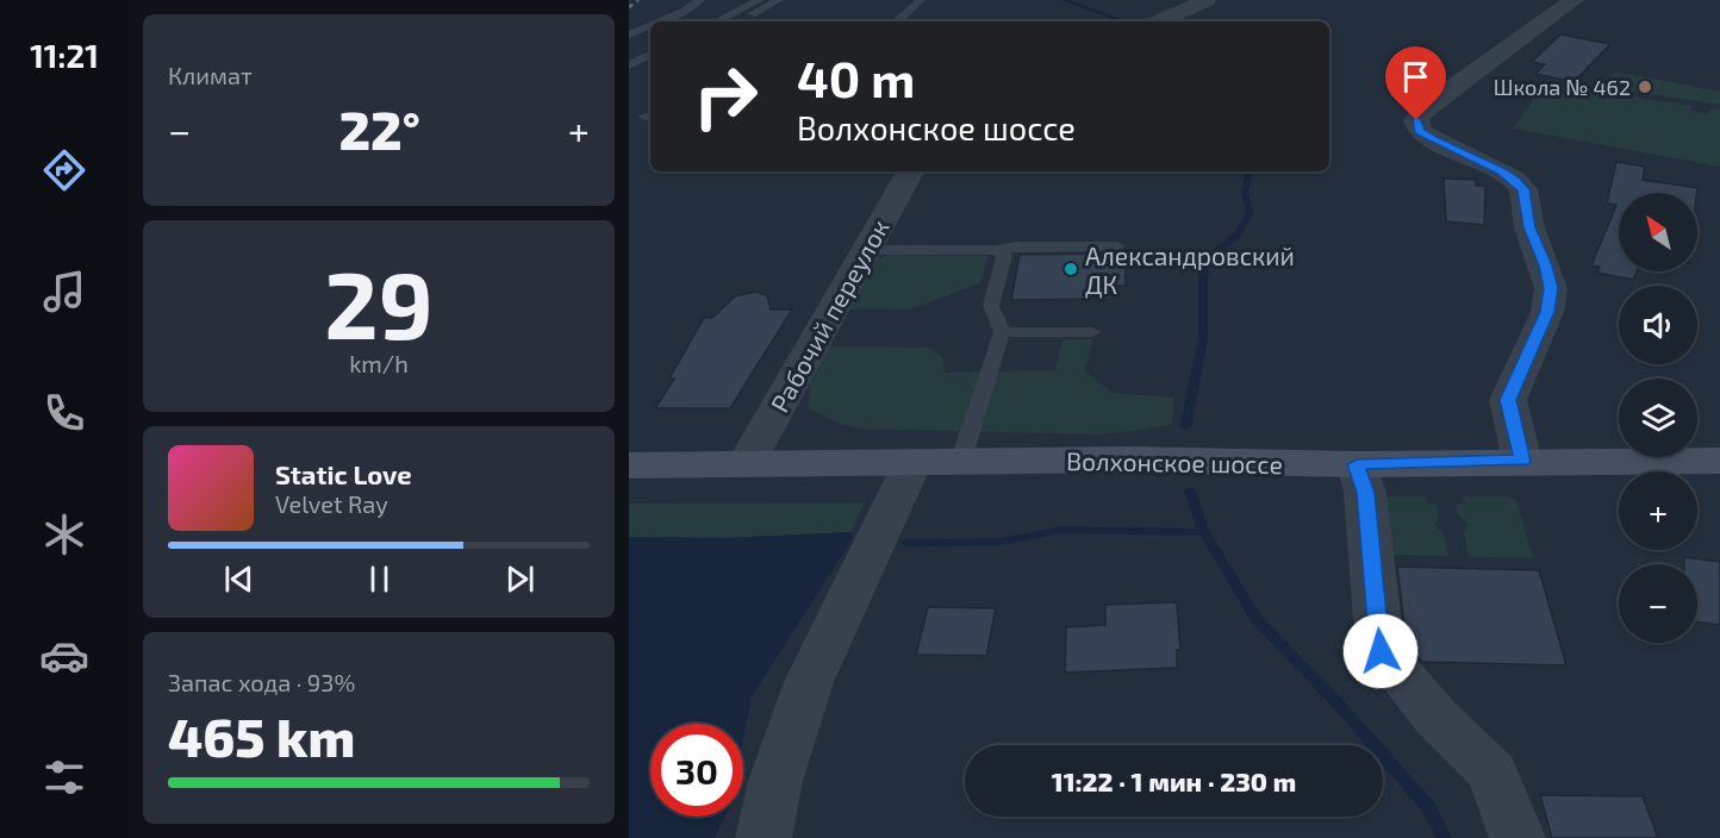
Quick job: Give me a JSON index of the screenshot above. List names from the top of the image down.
{
  "streets": {
    "main road": ["Волхонское шоссе"],
    "street": ["Рабочий переулок"]
  },
  "crossings": [
    ["Рабочий переулок", "Волхонское шоссе"]
  ],
  "places": ["Школа № 462", "Александровский ДК"],
  "north": "top left",
  "page": {
    "tabs": "11:21",
    "tile": [
      "Климат",
      ["29", "km/h"],
      ["Запас хода · 93%", "465 km"]
    ],
    "turn": ["40 m", "Волхонское шоссе"],
    "heat": ["−", "22°", "+"],
    "map_buttons": ["+", "−"],
    "song": ["Static Love", "Velvet Ray"],
    "limit": "30",
    "trip": "11:22 · 1 мин · 230 m"
  }
}
